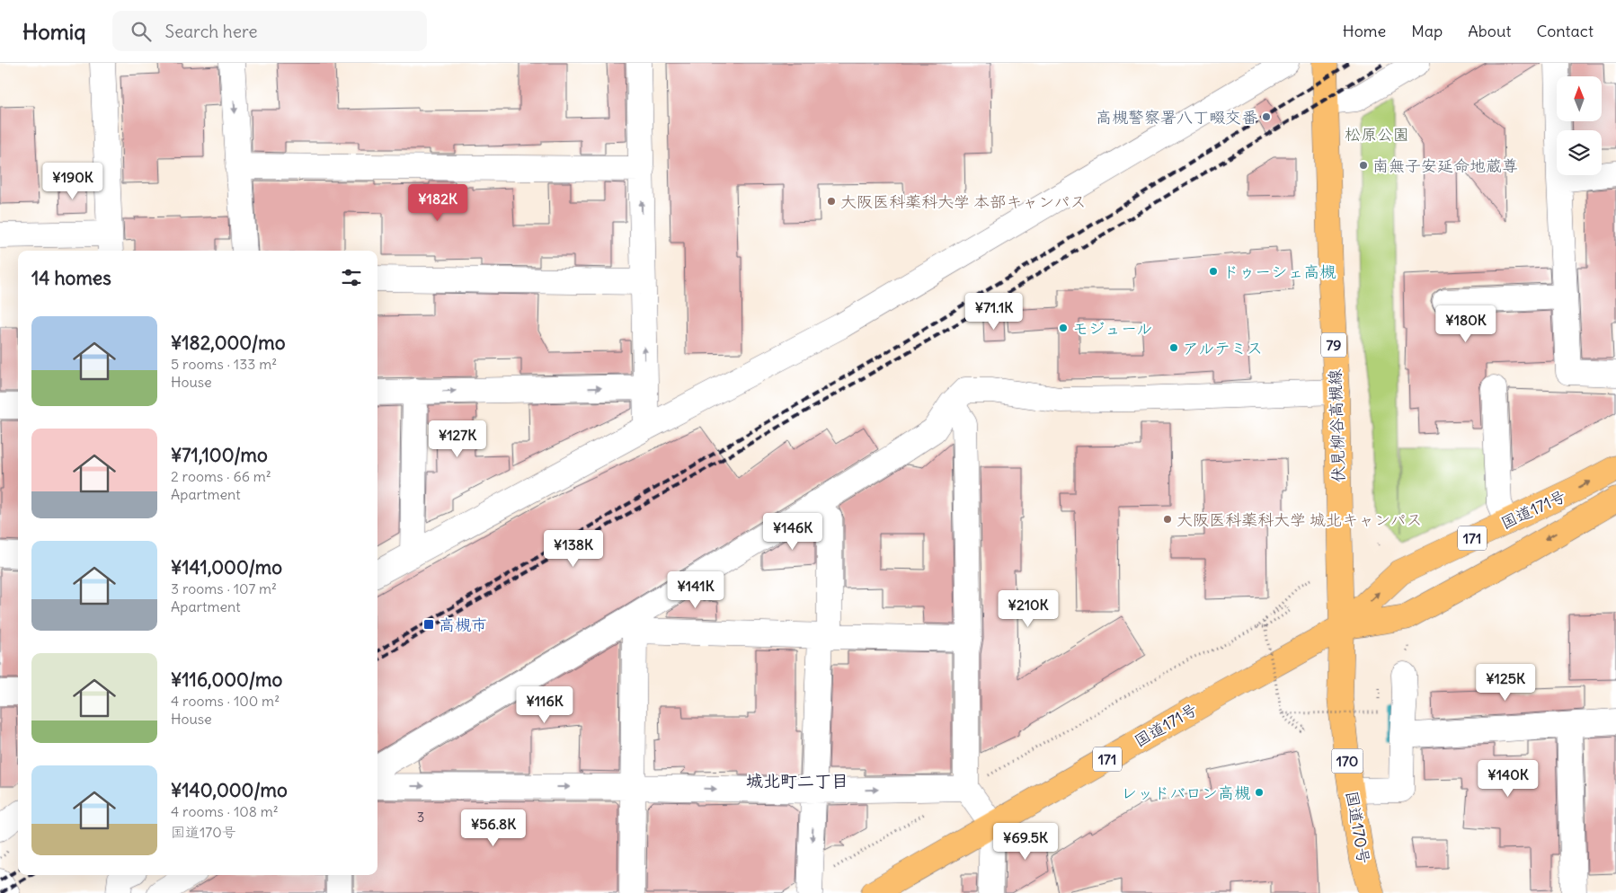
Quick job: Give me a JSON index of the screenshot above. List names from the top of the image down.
{
  "streets": {
    "main road": [
      "79",
      "伏見柳谷高槻線",
      "国道171号",
      "171",
      "170",
      "国道170号"
    ]
  },
  "crossings": [
    ["伏見柳谷高槻線", "国道171号"],
    ["伏見柳谷高槻線", "国道170号"],
    ["国道171号", "国道170号"]
  ],
  "districts": ["城北町二丁目"],
  "parks": ["松原公園"],
  "places": {
    "other": [
      "高槻警察署八丁畷交番",
      "南無子安延命地蔵尊",
      "大阪医科薬科大学 本部キャンパス",
      "ドゥーシェ高槻",
      "モジュール",
      "アルテミス",
      "大阪医科薬科大学 城北キャンパス",
      "レッドバロン高槻"
    ],
    "transit": ["高槻市"]
  },
  "house_numbers": ["3"],
  "north": "top",
  "page": {
    "header": "Homiq",
    "search": "Search here",
    "nav": [
      "Home",
      "Map",
      "About",
      "Contact"
    ],
    "price": [
      "¥190K",
      "¥182K",
      "¥71.1K",
      "¥180K",
      "¥127K",
      "¥146K",
      "¥138K",
      "¥141K",
      "¥210K",
      "¥125K",
      "¥116K",
      "¥140K",
      "¥56.8K",
      "¥69.5K"
    ],
    "heading": "14 homes",
    "list": [
      {
        "name": "¥182,000/mo",
        "note": "5 rooms · 133 m² · House"
      },
      {
        "name": "¥71,100/mo",
        "note": "2 rooms · 66 m² · Apartment"
      },
      {
        "name": "¥141,000/mo",
        "note": "3 rooms · 107 m² · Apartment"
      },
      {
        "name": "¥116,000/mo",
        "note": "4 rooms · 100 m² · House"
      },
      {
        "name": "¥140,000/mo",
        "note": "4 rooms · 108 m² · 国道170号"
      }
    ]
  }
}
